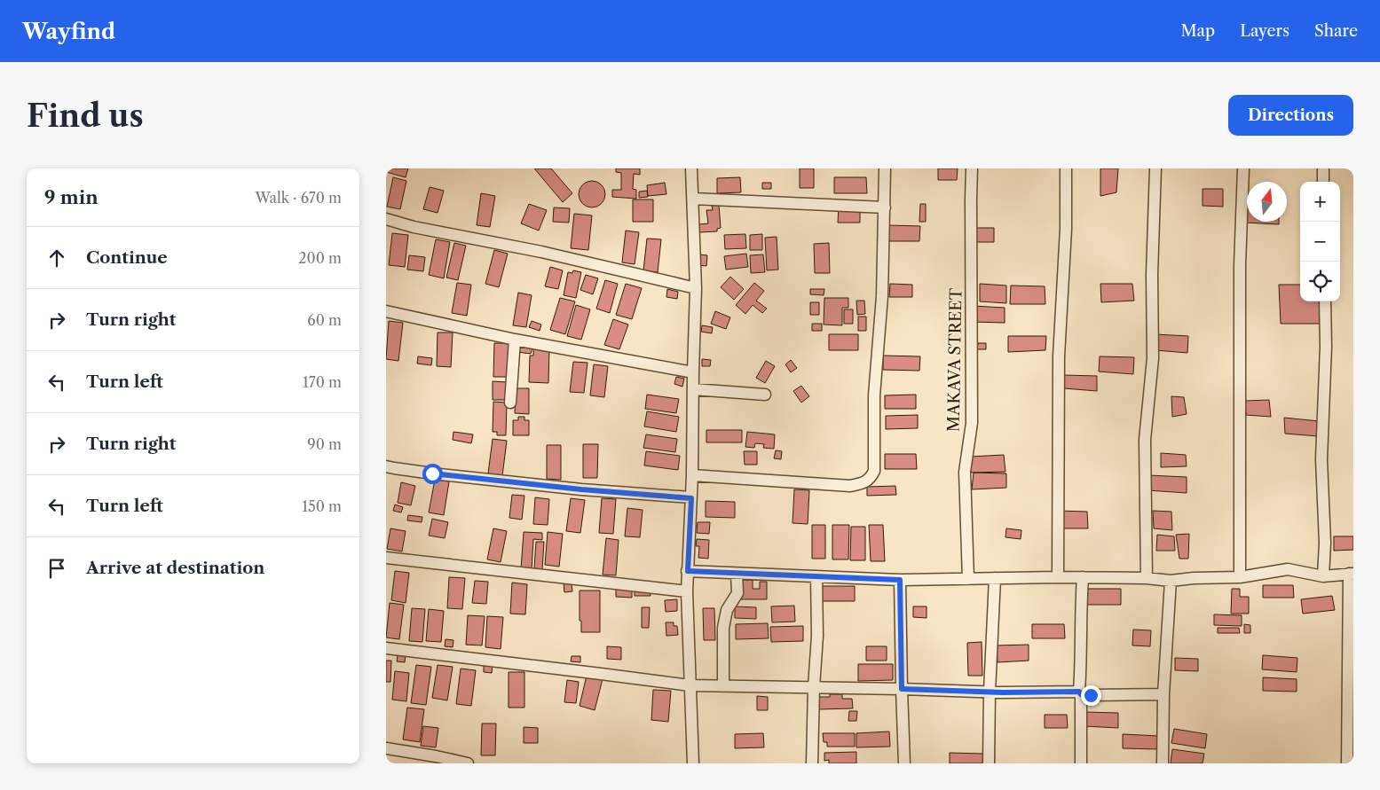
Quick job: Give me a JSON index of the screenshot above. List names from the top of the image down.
{
  "streets": {
    "street": ["MAKAVA STREET"]
  },
  "north": "top",
  "page": {
    "header": "Wayfind",
    "nav": ["Map", "Layers", "Share"],
    "buttons": "Directions",
    "title": "Find us",
    "heading": ["9 min", "Walk · 670 m"],
    "map_buttons": ["+", "−"],
    "list": [
      ["Continue", "200 m"],
      ["Turn right", "60 m"],
      ["Turn left", "170 m"],
      ["Turn right", "90 m"],
      ["Turn left", "150 m"],
      "Arrive at destination"
    ]
  }
}
